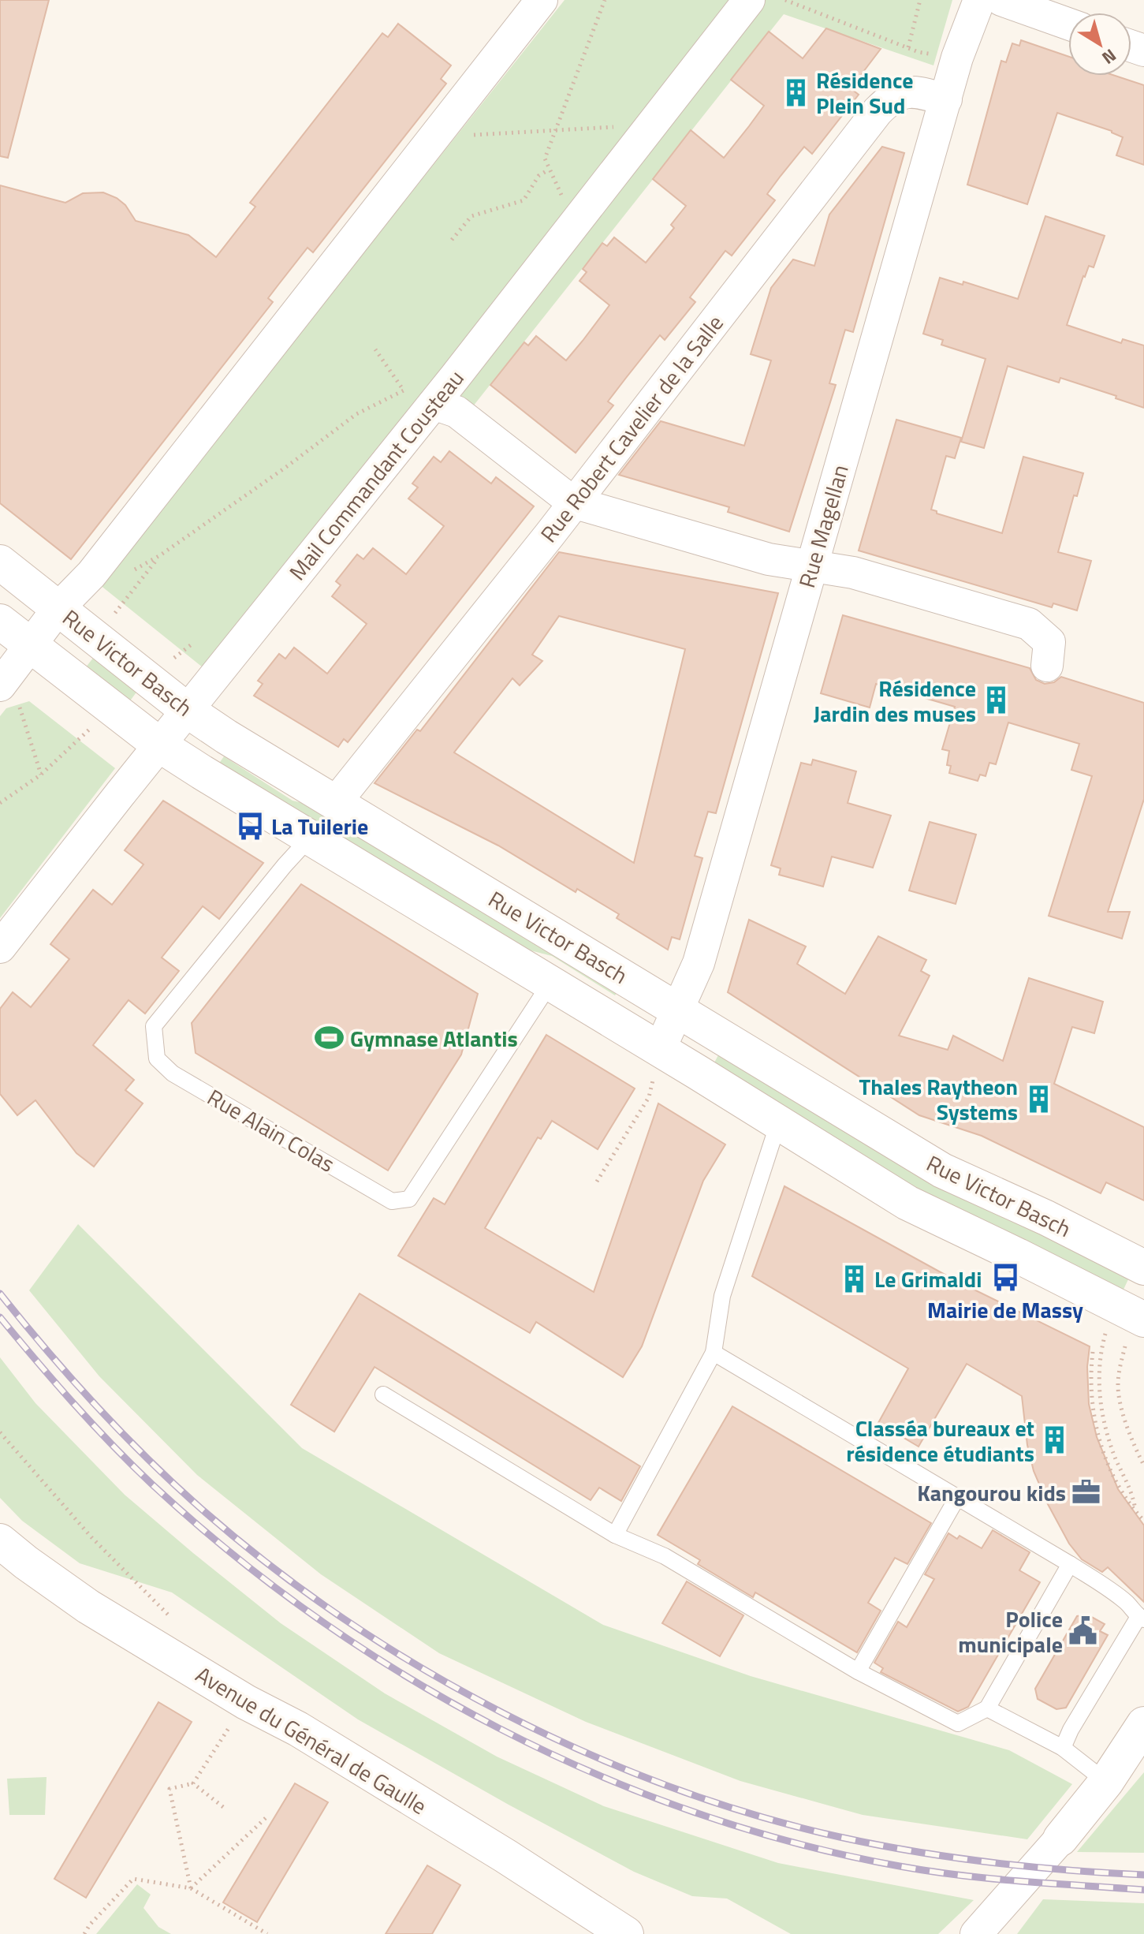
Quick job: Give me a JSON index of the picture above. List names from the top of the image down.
{
  "streets": {
    "street": [
      "Rue Robert Cavelier de la Salle",
      "Mail Commandant Cousteau",
      "Rue Magellan",
      "Rue Victor Basch",
      "Avenue du Général de Gaulle"
    ],
    "lane": ["Rue Alain Colas"]
  },
  "crossings": [
    ["Rue Robert Cavelier de la Salle", "Rue Magellan"],
    ["Rue Robert Cavelier de la Salle", "Rue Victor Basch"],
    ["Mail Commandant Cousteau", "Rue Victor Basch"],
    ["Rue Magellan", "Rue Victor Basch"],
    ["Rue Victor Basch", "Rue Alain Colas"]
  ],
  "places": {
    "building": [
      "Résidence Plein Sud",
      "Résidence Jardin des muses",
      "Thales Raytheon Systems",
      "Le Grimaldi",
      "Classéa bureaux et résidence étudiants"
    ],
    "bus stop": ["La Tuilerie", "Mairie de Massy"],
    "sports": ["Gymnase Atlantis"],
    "office": ["Kangourou kids"],
    "public building": ["Police municipale"]
  },
  "north": "bottom right"
}
